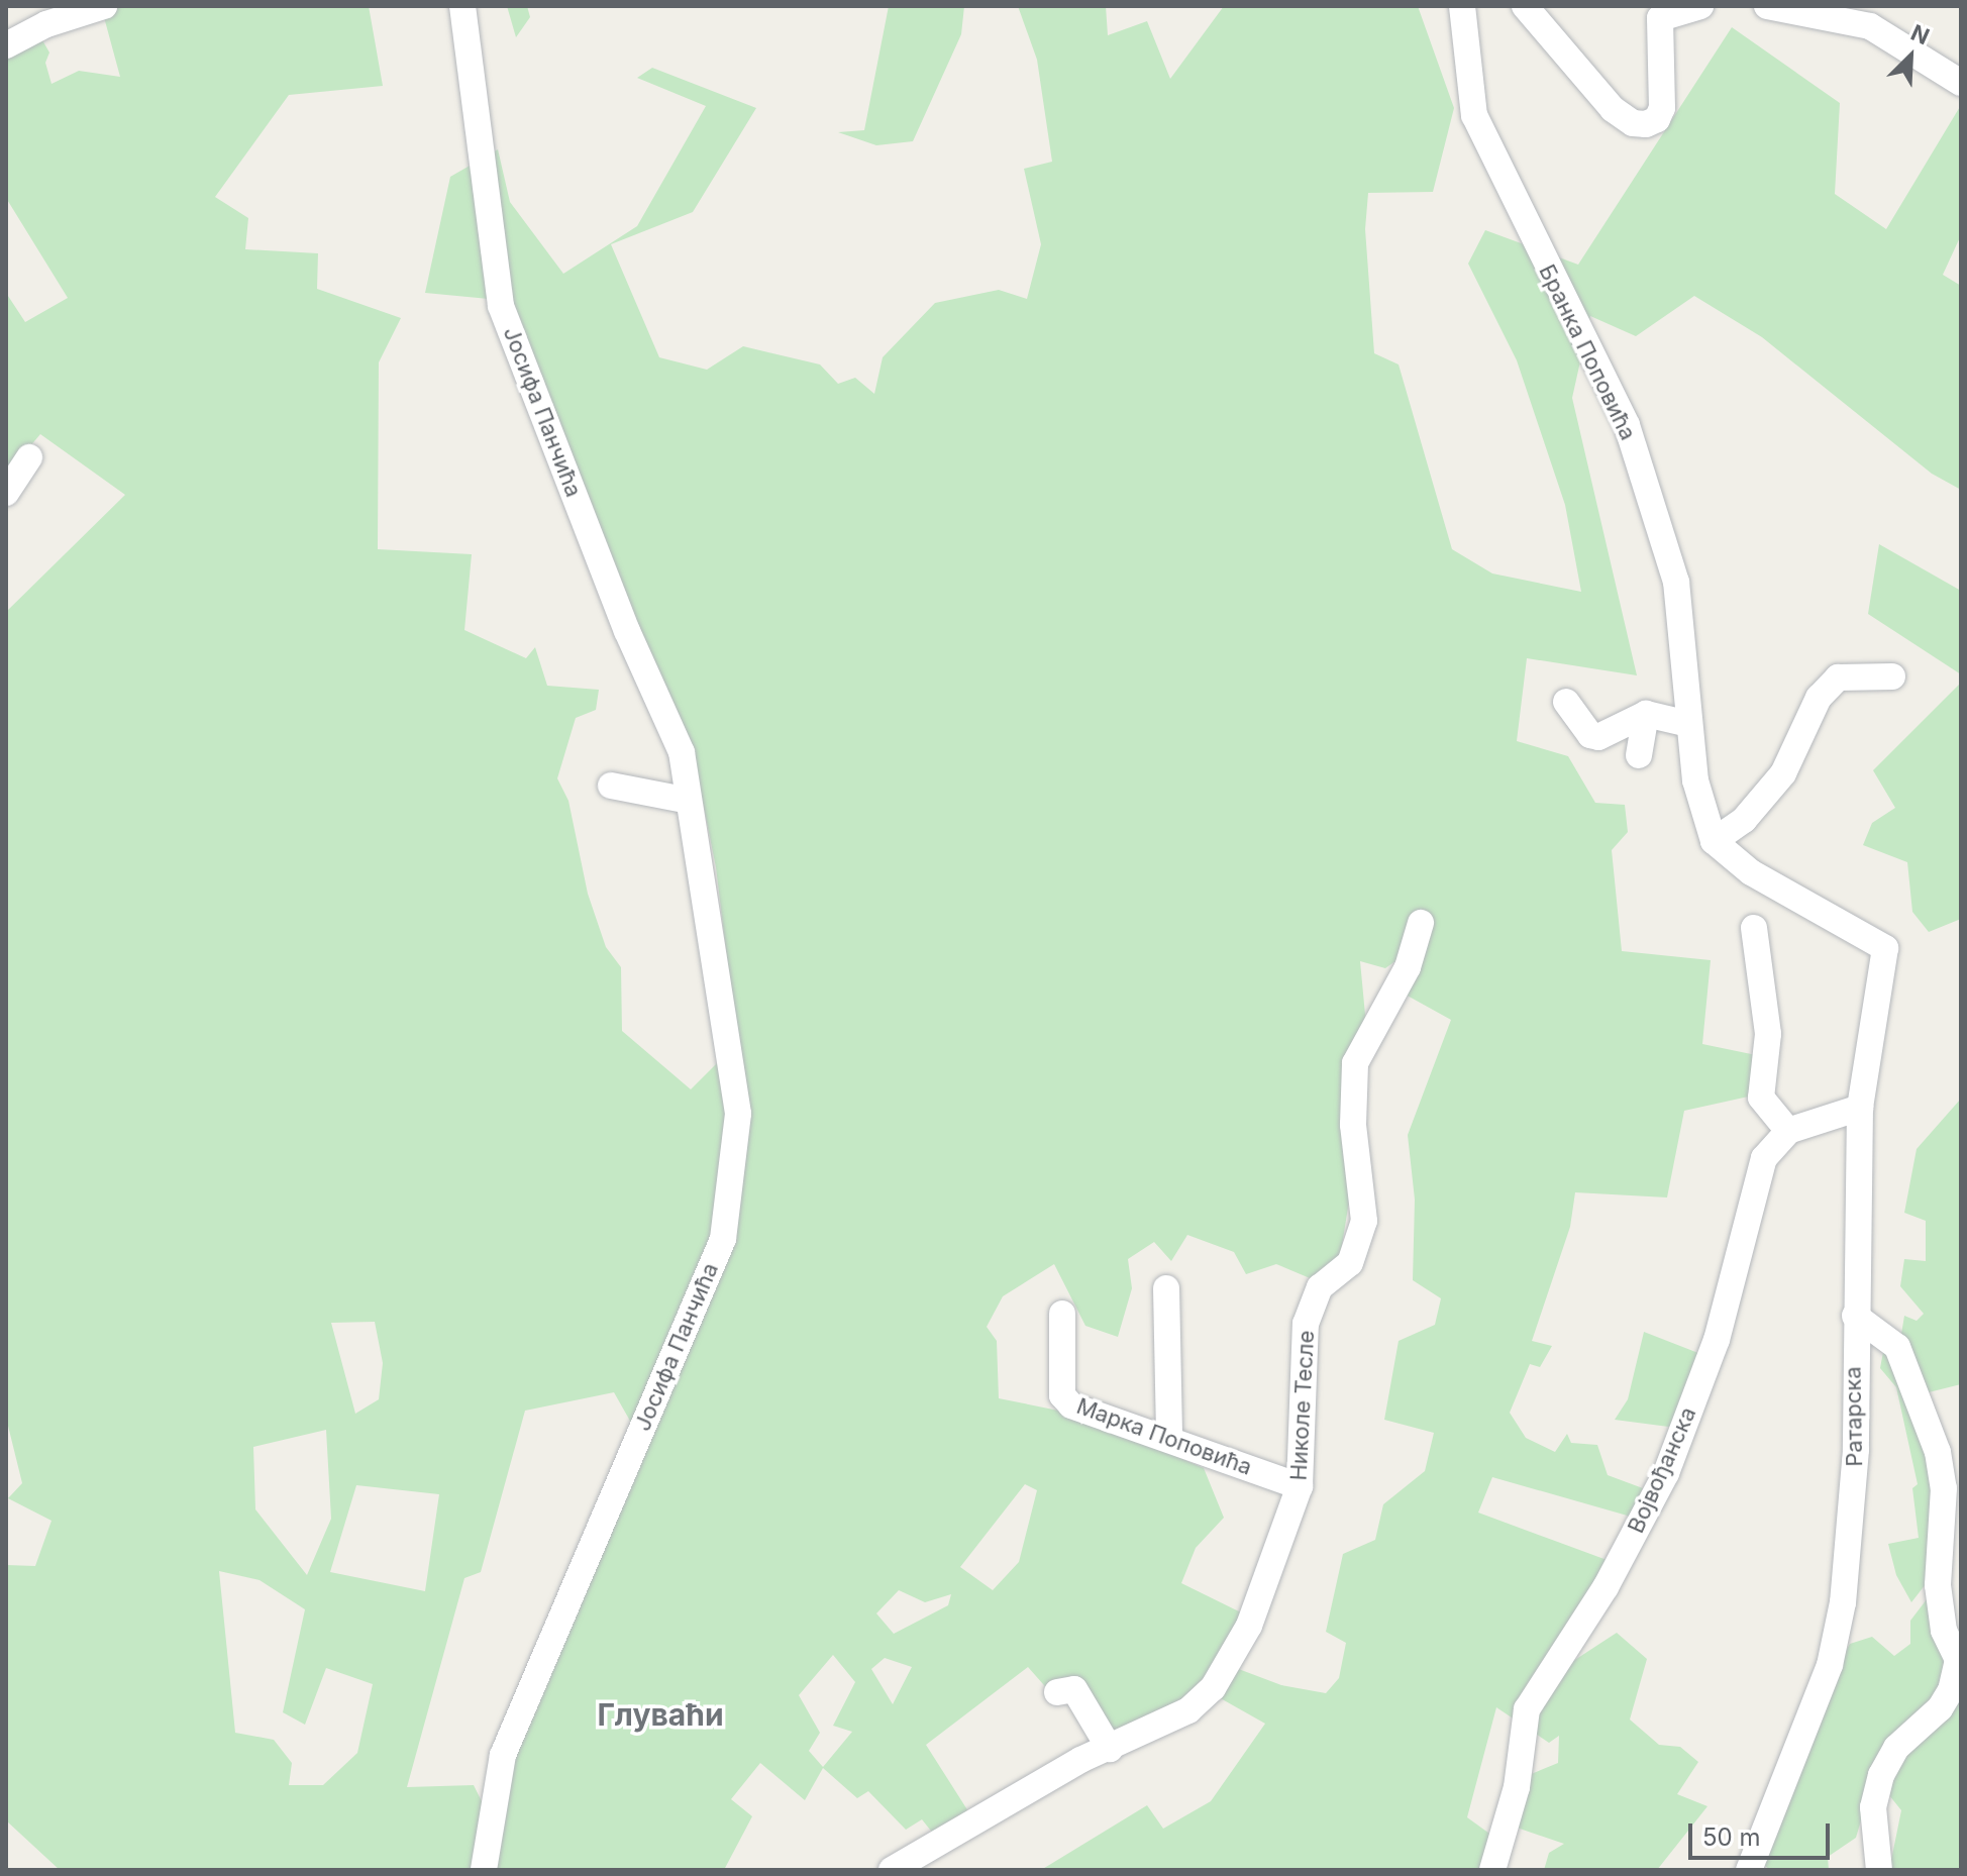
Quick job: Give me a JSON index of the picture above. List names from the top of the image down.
{
  "streets": {
    "street": [
      "Бранка Поповића",
      "Јосифа Панчића",
      "Николе Тесле",
      "Ратарска",
      "Марка Поповића",
      "Војвођанска"
    ]
  },
  "crossings": [
    ["Бранка Поповића", "Ратарска"],
    ["Николе Тесле", "Марка Поповића"]
  ],
  "districts": ["Глуваћи"],
  "scale_bar": "50 m",
  "north": "top right"
}
